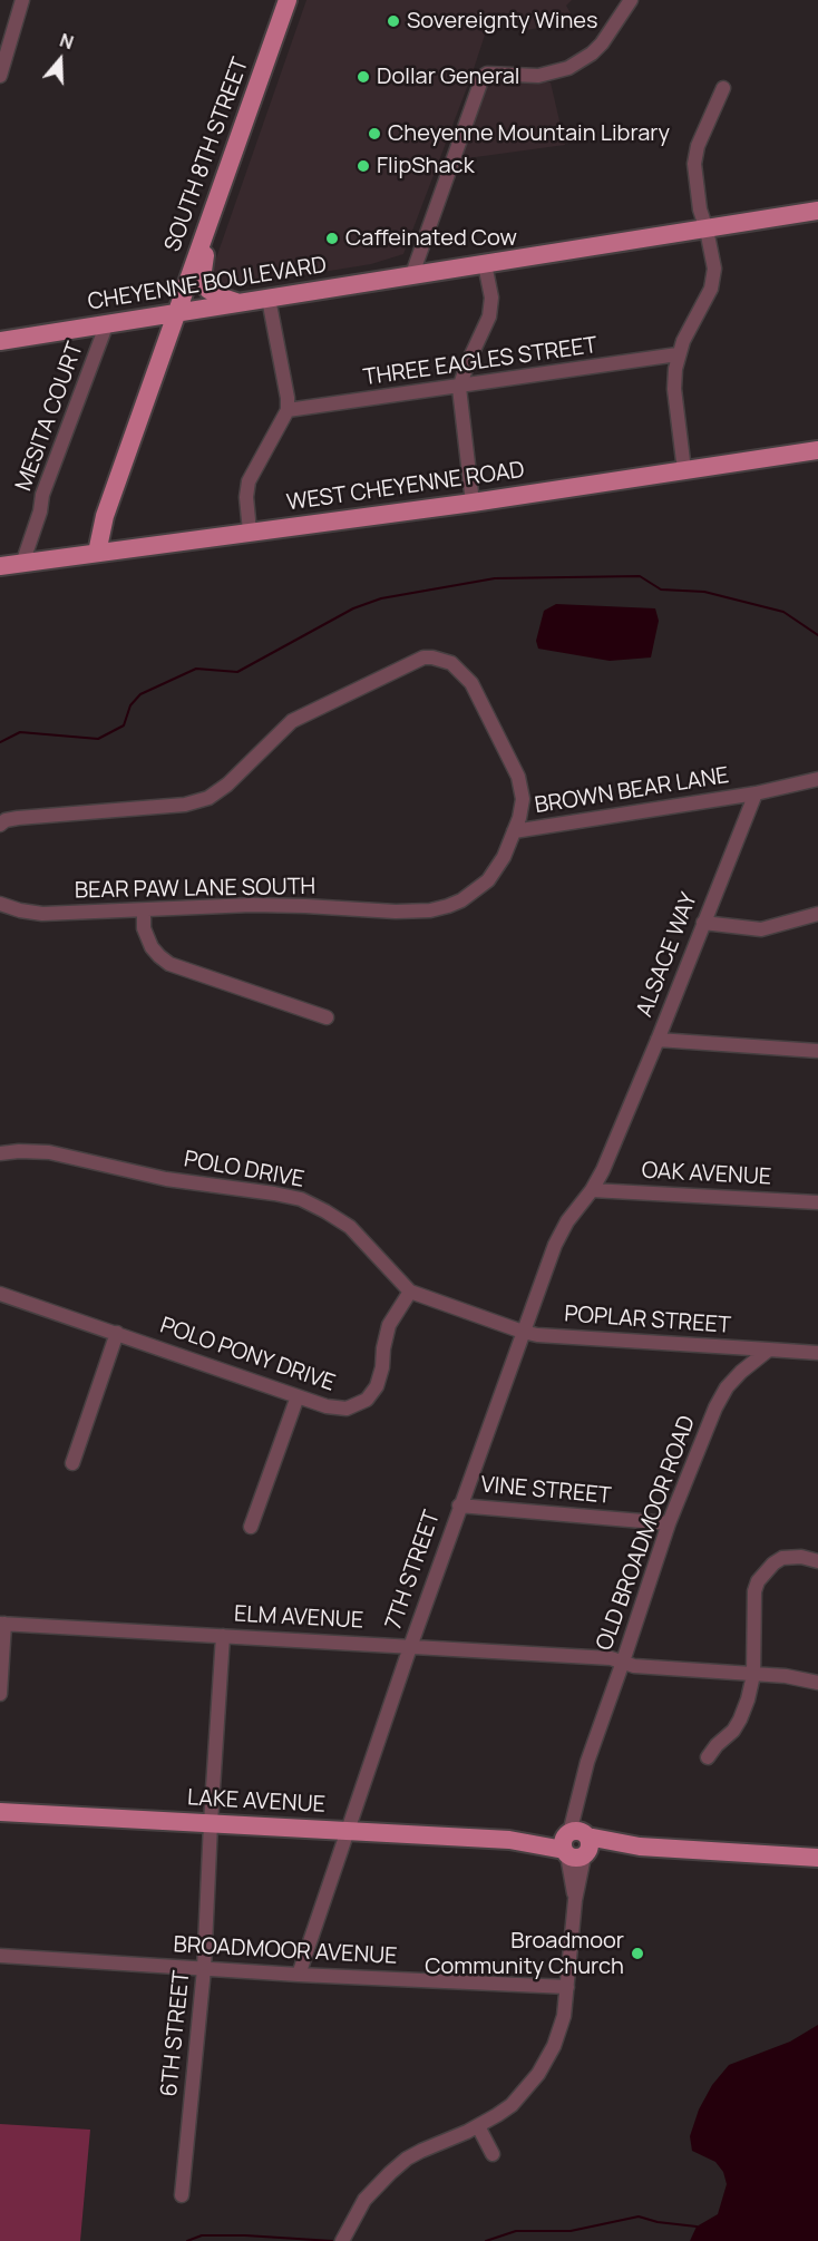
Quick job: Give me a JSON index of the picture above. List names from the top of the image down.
{
  "streets": {
    "main road": [
      "SOUTH 8TH STREET",
      "CHEYENNE BOULEVARD",
      "WEST CHEYENNE ROAD",
      "LAKE AVENUE"
    ],
    "street": [
      "THREE EAGLES STREET",
      "MESITA COURT",
      "BROWN BEAR LANE",
      "BEAR PAW LANE SOUTH",
      "ALSACE WAY",
      "POLO DRIVE",
      "OAK AVENUE",
      "POPLAR STREET",
      "POLO PONY DRIVE",
      "VINE STREET",
      "OLD BROADMOOR ROAD",
      "7TH STREET",
      "ELM AVENUE",
      "BROADMOOR AVENUE",
      "6TH STREET"
    ]
  },
  "crossings": [
    ["SOUTH 8TH STREET", "CHEYENNE BOULEVARD"],
    ["SOUTH 8TH STREET", "WEST CHEYENNE ROAD"],
    ["CHEYENNE BOULEVARD", "MESITA COURT"],
    ["MESITA COURT", "WEST CHEYENNE ROAD"],
    ["BROWN BEAR LANE", "BEAR PAW LANE SOUTH"],
    ["BROWN BEAR LANE", "ALSACE WAY"],
    ["ALSACE WAY", "OAK AVENUE"],
    ["ALSACE WAY", "7TH STREET"],
    ["POLO DRIVE", "POPLAR STREET"],
    ["POLO DRIVE", "POLO PONY DRIVE"],
    ["POLO DRIVE", "7TH STREET"],
    ["OAK AVENUE", "7TH STREET"],
    ["POPLAR STREET", "OLD BROADMOOR ROAD"],
    ["POPLAR STREET", "7TH STREET"],
    ["VINE STREET", "OLD BROADMOOR ROAD"],
    ["VINE STREET", "7TH STREET"],
    ["OLD BROADMOOR ROAD", "ELM AVENUE"],
    ["OLD BROADMOOR ROAD", "LAKE AVENUE"],
    ["OLD BROADMOOR ROAD", "BROADMOOR AVENUE"],
    ["7TH STREET", "ELM AVENUE"],
    ["7TH STREET", "LAKE AVENUE"],
    ["7TH STREET", "BROADMOOR AVENUE"],
    ["ELM AVENUE", "6TH STREET"],
    ["LAKE AVENUE", "6TH STREET"],
    ["BROADMOOR AVENUE", "6TH STREET"]
  ],
  "places": [
    "Sovereignty Wines",
    "Dollar General",
    "Cheyenne Mountain Library",
    "FlipShack",
    "Caffeinated Cow",
    "Broadmoor Community Church"
  ],
  "north": "top"
}
